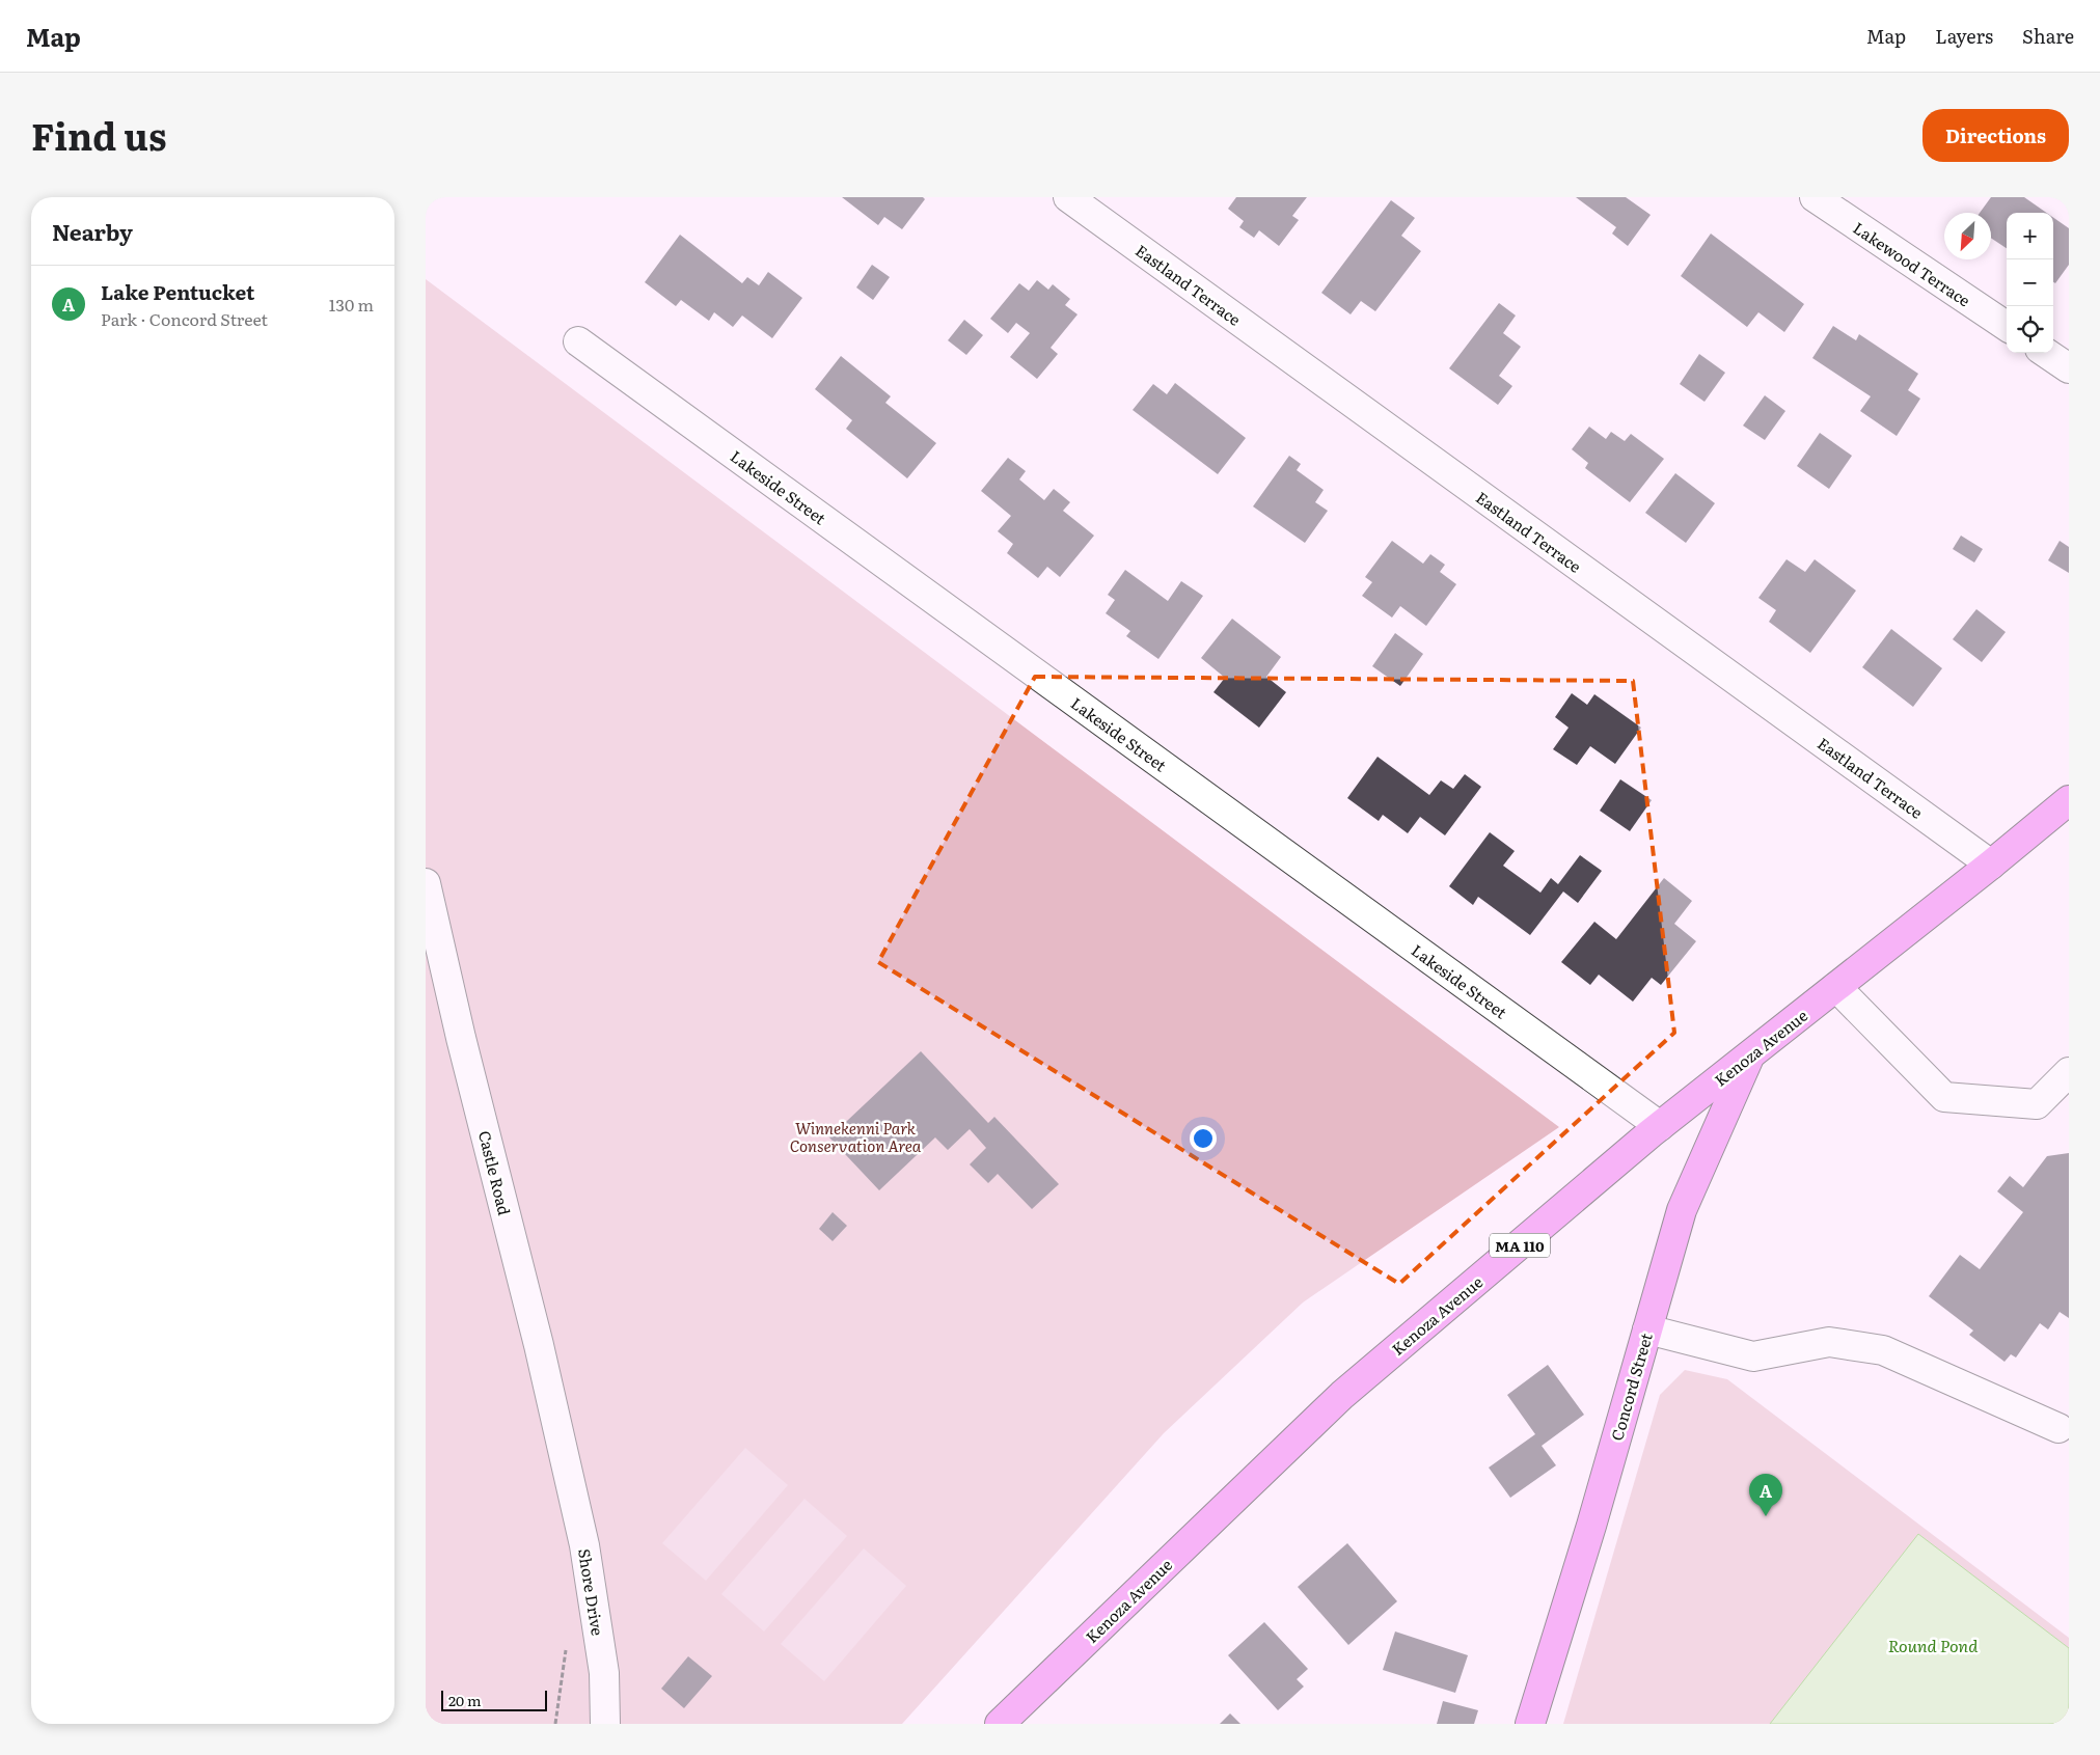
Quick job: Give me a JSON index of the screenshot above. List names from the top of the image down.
{
  "streets": {
    "main road": ["Kenoza Avenue", "MA 110", "Concord Street"],
    "street": [
      "Lakewood Terrace",
      "Eastland Terrace",
      "Lakeside Street",
      "Castle Road",
      "Shore Drive"
    ]
  },
  "crossings": [
    ["Eastland Terrace", "Kenoza Avenue"],
    ["Lakeside Street", "Kenoza Avenue"],
    ["Kenoza Avenue", "Concord Street"],
    ["Castle Road", "Shore Drive"]
  ],
  "water": ["Round Pond"],
  "parks": ["Winnekenni Park Conservation Area"],
  "scale_bar": "20 m",
  "north": "bottom left",
  "page": {
    "header": "Map",
    "nav": ["Map", "Layers", "Share"],
    "title": "Find us",
    "buttons": "Directions",
    "heading": "Nearby",
    "map_buttons": ["+", "−"],
    "list": [
      {
        "mark": "A",
        "name": "Lake Pentucket",
        "note": "Park · Concord Street",
        "value": "130 m"
      }
    ],
    "pins": "A",
    "scale": "20 m"
  }
}
